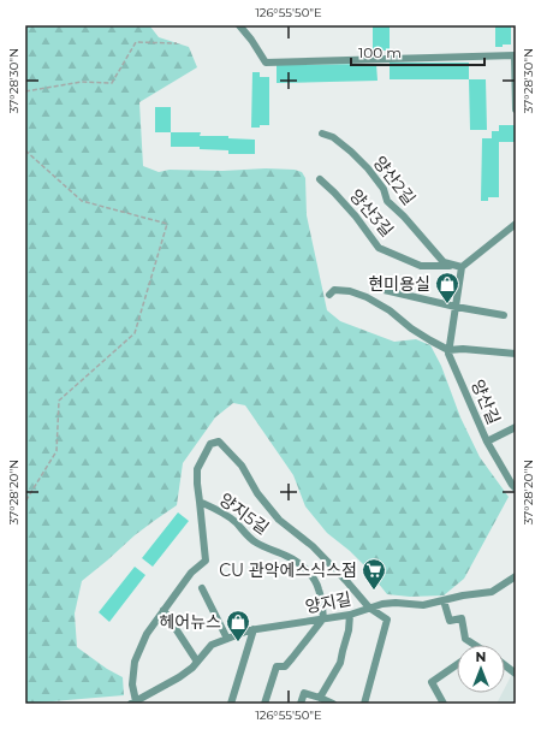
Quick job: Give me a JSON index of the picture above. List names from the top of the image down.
{
  "streets": {
    "street": [
      "양산2길",
      "양산3길",
      "양산길",
      "양지5길",
      "양지길"
    ]
  },
  "crossings": [
    ["양산2길", "양산3길"],
    ["양산2길", "양산길"],
    ["양산3길", "양산길"],
    ["양지5길", "양지길"]
  ],
  "places": {
    "shop": ["현미용실", "헤어뉴스"],
    "supermarket": ["CU 관악에스식스점"]
  },
  "scale_bar": "100 m",
  "north": "top",
  "coordinates": ["126°55'50\"E", "37°28'30\"N", "37°28'20\"N"]
}
